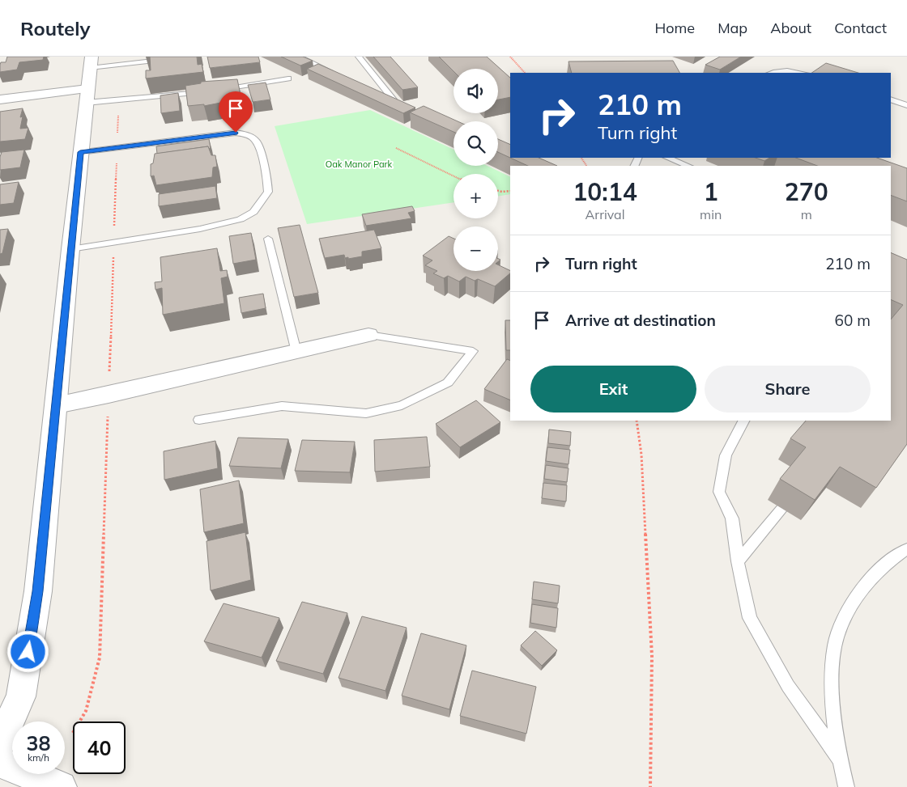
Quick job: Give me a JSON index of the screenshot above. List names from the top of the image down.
{
  "parks": ["Oak Manor Park"],
  "page": {
    "header": "Routely",
    "nav": [
      "Home",
      "Map",
      "About",
      "Contact"
    ],
    "map_buttons": ["+", "−"],
    "turn": ["210 m", "Turn right"],
    "eta": [
      "10:14",
      "Arrival",
      "1",
      "min",
      "270",
      "m"
    ],
    "list": [
      {
        "name": "Turn right",
        "value": "210 m"
      },
      {
        "name": "Arrive at destination",
        "value": "60 m"
      }
    ],
    "buttons": ["Exit", "Share"],
    "speed": "38 km/h",
    "limit": "40"
  }
}
